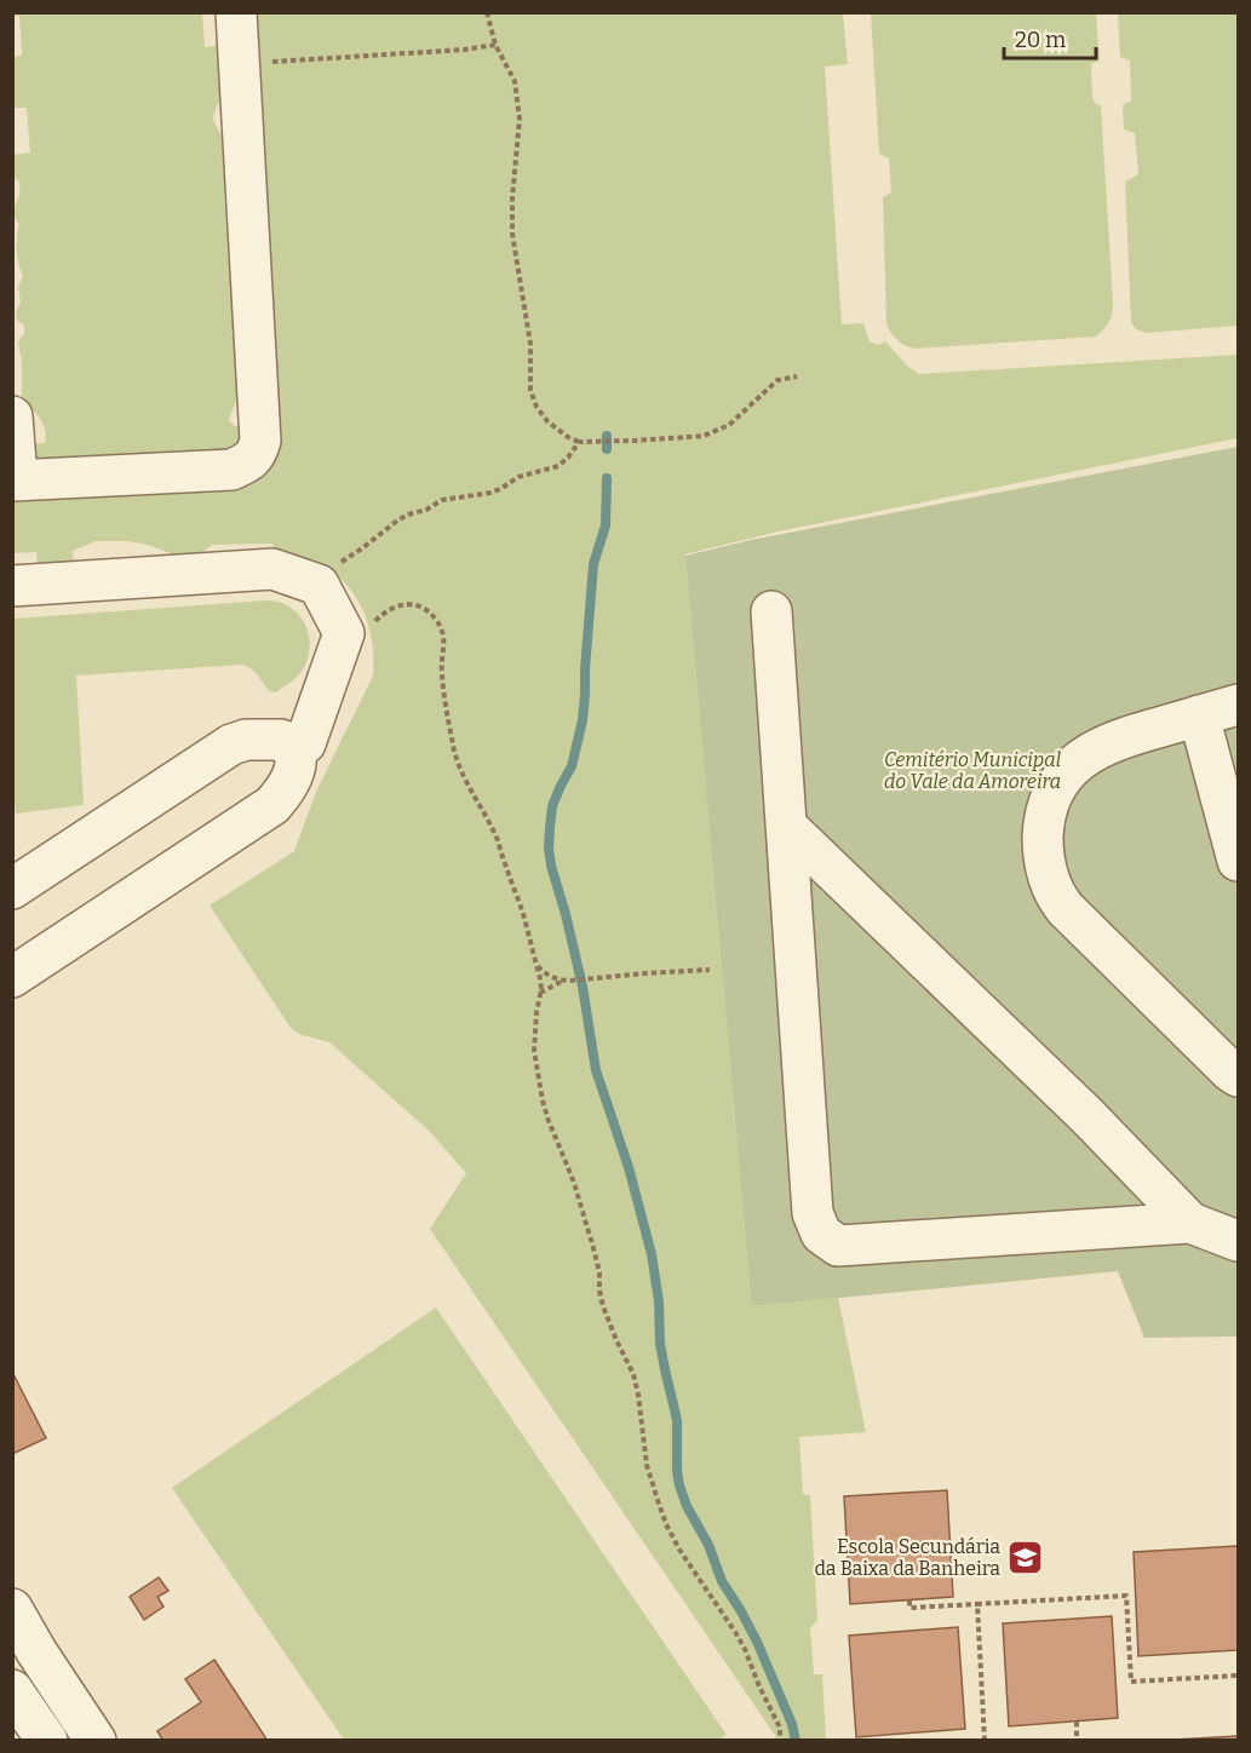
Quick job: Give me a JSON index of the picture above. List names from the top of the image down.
{
  "parks": ["Cemitério Municipal do Vale da Amoreira"],
  "places": {
    "school or university": ["Escola Secundária da Baixa da Banheira"]
  },
  "scale_bar": "20 m"
}
